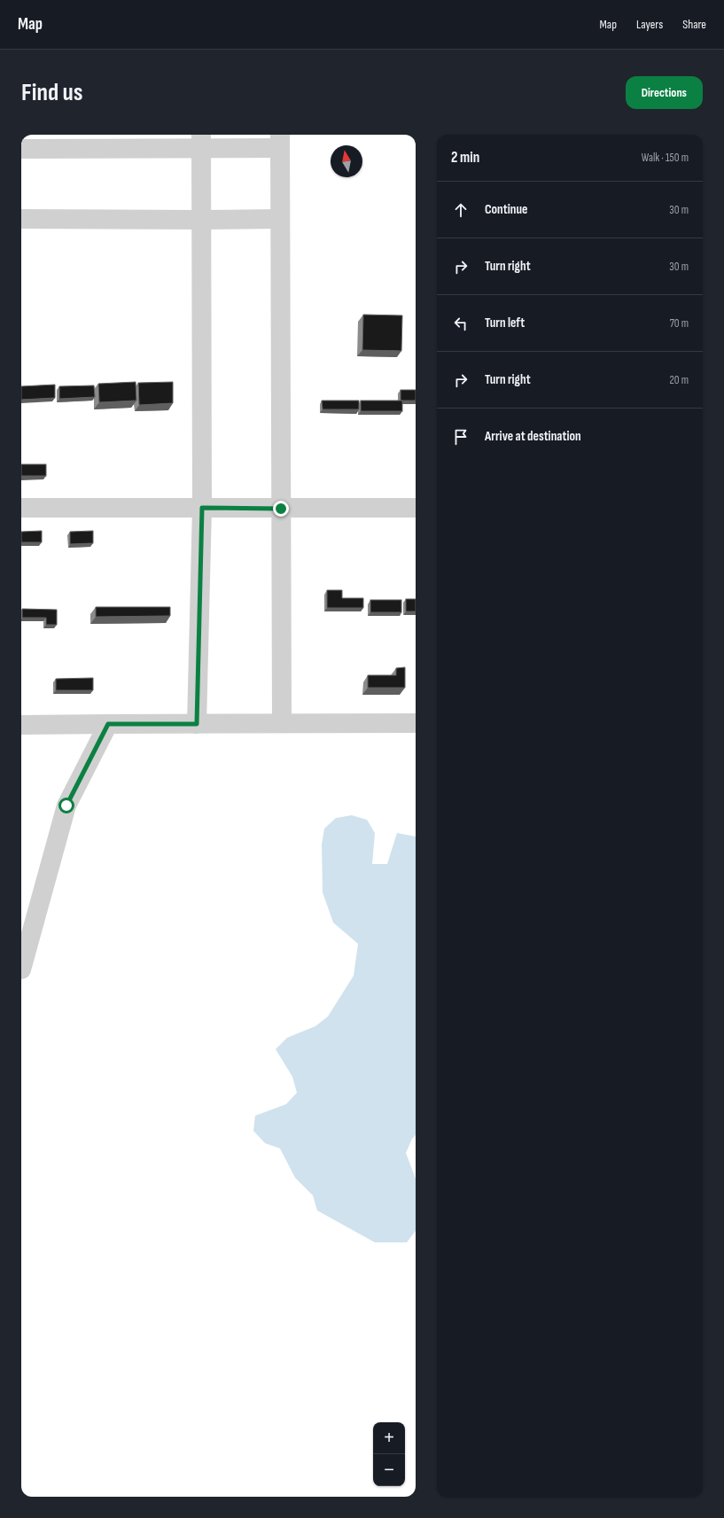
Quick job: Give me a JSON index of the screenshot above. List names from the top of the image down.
{
  "north": "top",
  "page": {
    "header": "Map",
    "nav": ["Map", "Layers", "Share"],
    "buttons": "Directions",
    "title": "Find us",
    "heading": ["2 min", "Walk · 150 m"],
    "list": [
      ["Continue", "30 m"],
      ["Turn right", "30 m"],
      ["Turn left", "70 m"],
      ["Turn right", "20 m"],
      "Arrive at destination"
    ],
    "map_buttons": ["+", "−"]
  }
}
